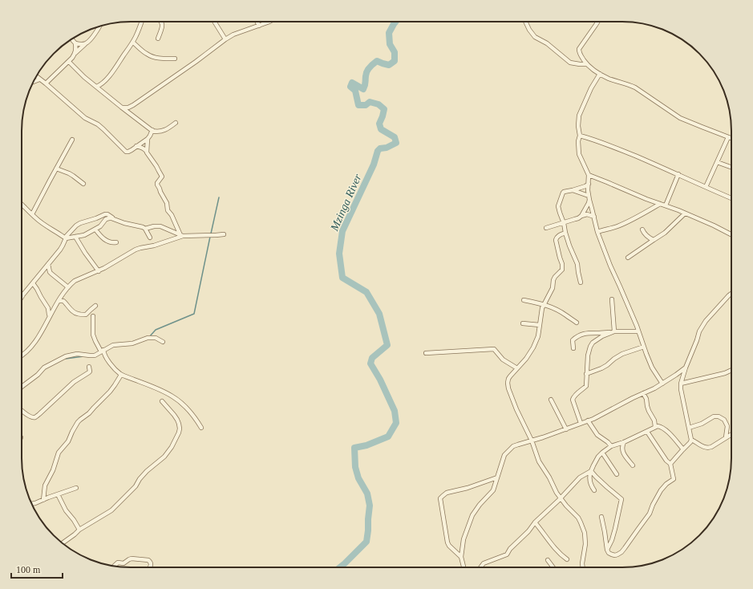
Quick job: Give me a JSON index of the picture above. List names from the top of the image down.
{
  "water": ["Mzinga River"],
  "scale_bar": "100 m"
}
